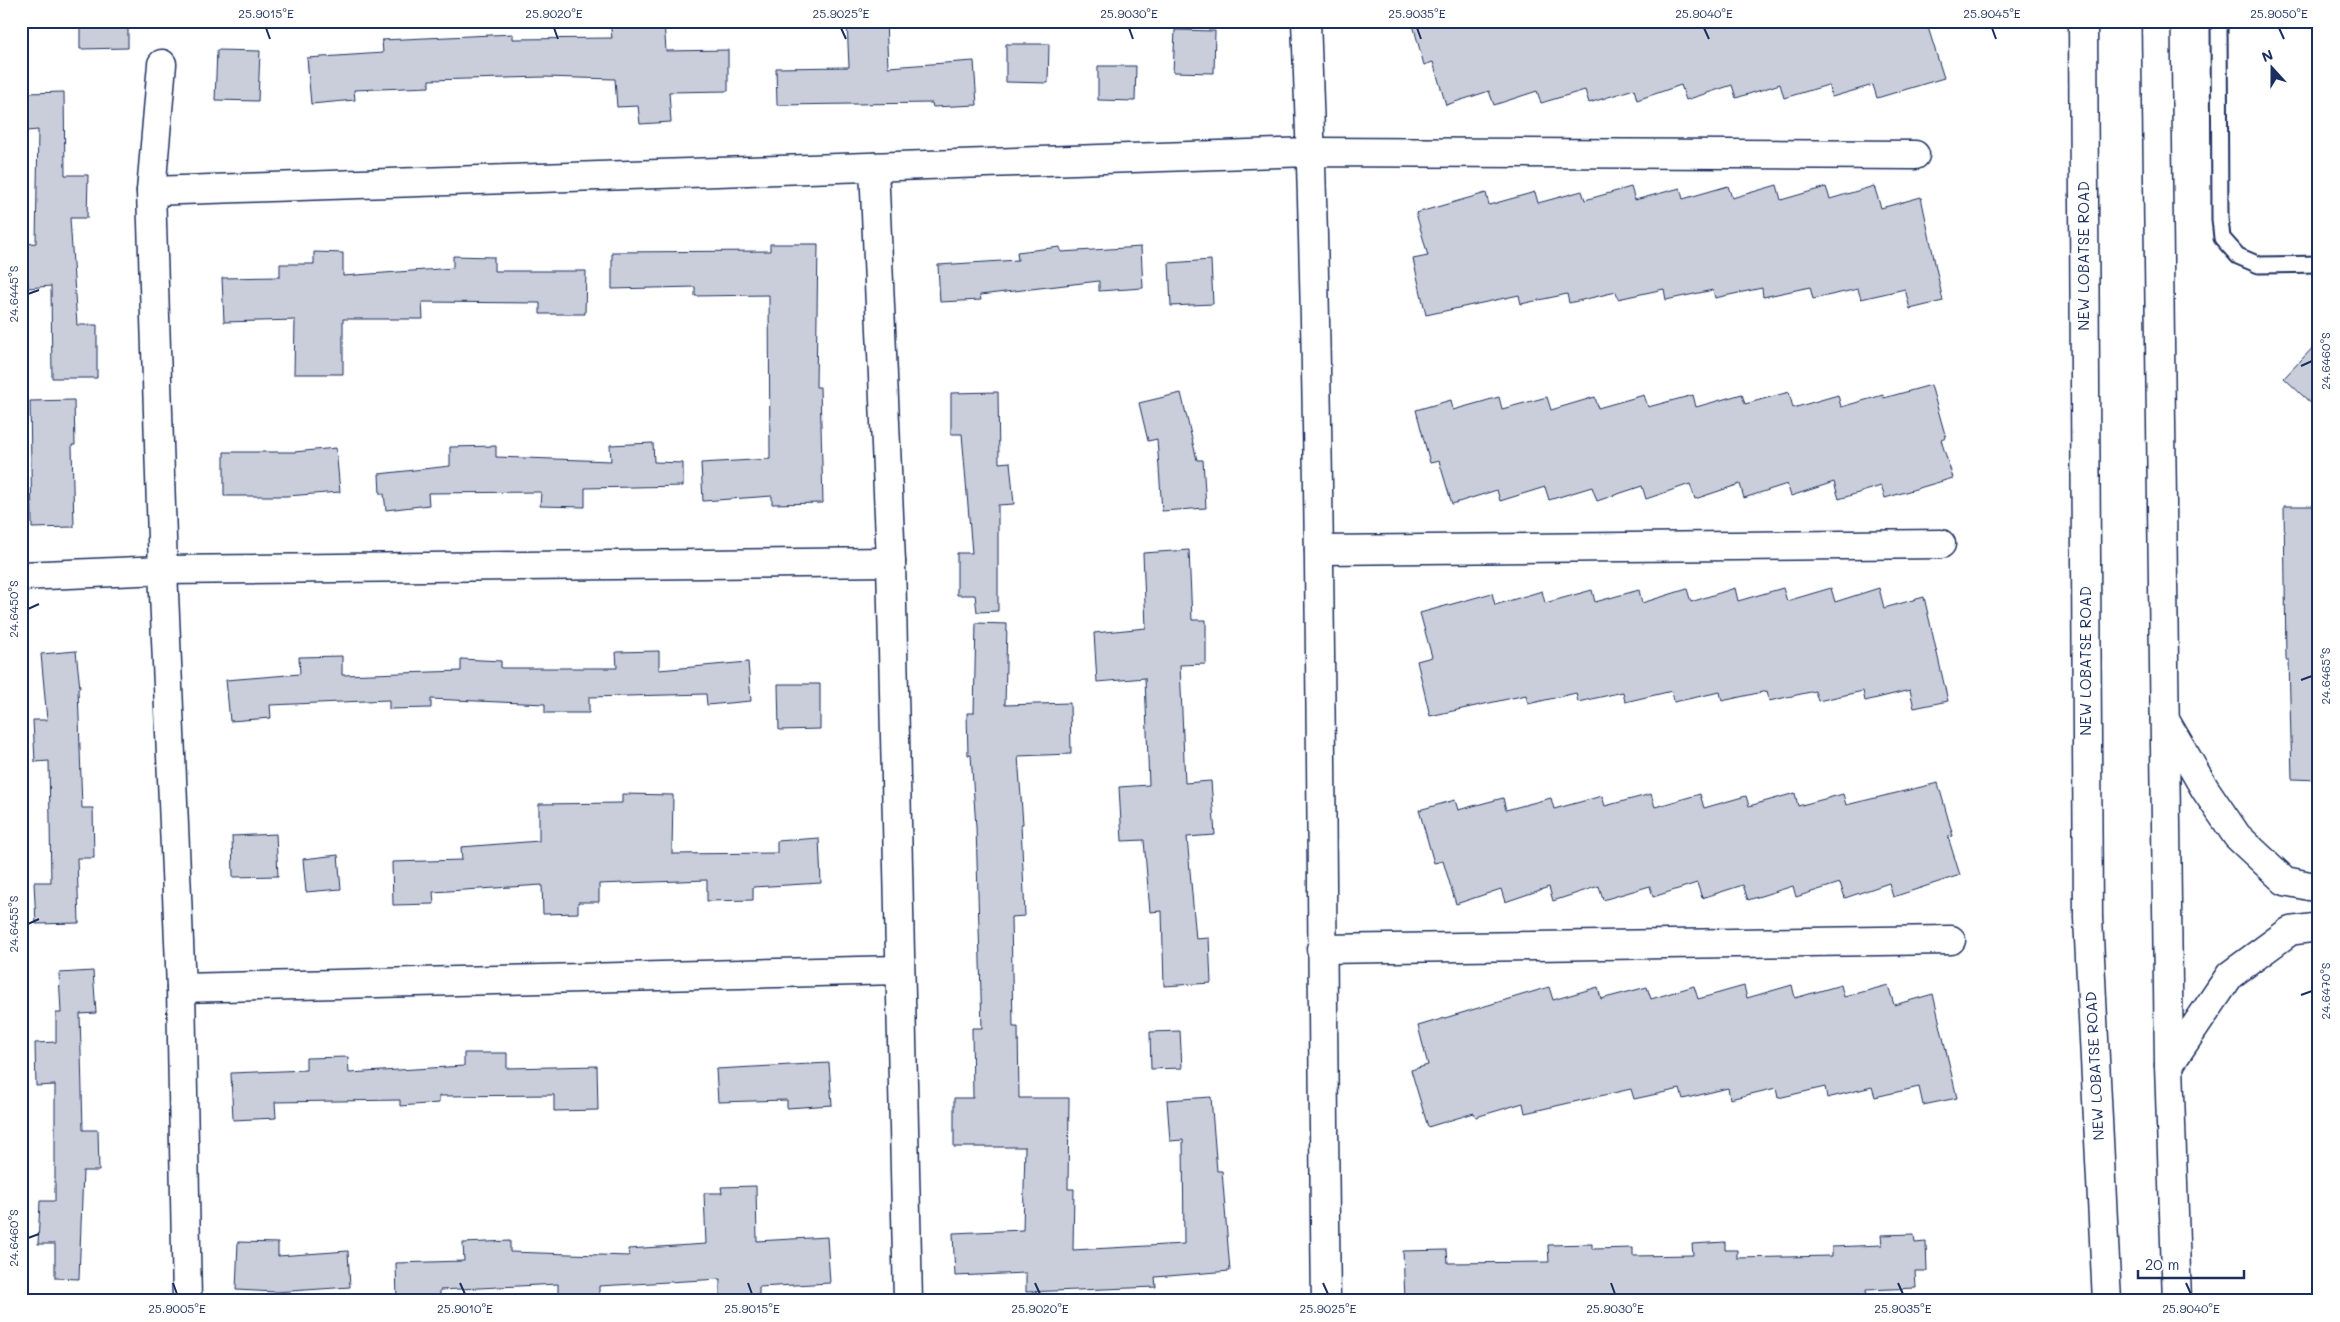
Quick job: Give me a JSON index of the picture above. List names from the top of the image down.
{
  "streets": {
    "street": ["NEW LOBATSE ROAD"]
  },
  "scale_bar": "20 m",
  "north": "top",
  "coordinates": [
    "25.9015°E",
    "25.9020°E",
    "25.9025°E",
    "25.9030°E",
    "25.9035°E",
    "25.9040°E",
    "25.9045°E",
    "25.9050°E",
    "24.6445°S",
    "24.6460°S",
    "24.6450°S",
    "24.6465°S",
    "24.6455°S",
    "24.6470°S",
    "25.9005°E",
    "25.9010°E"
  ]
}
